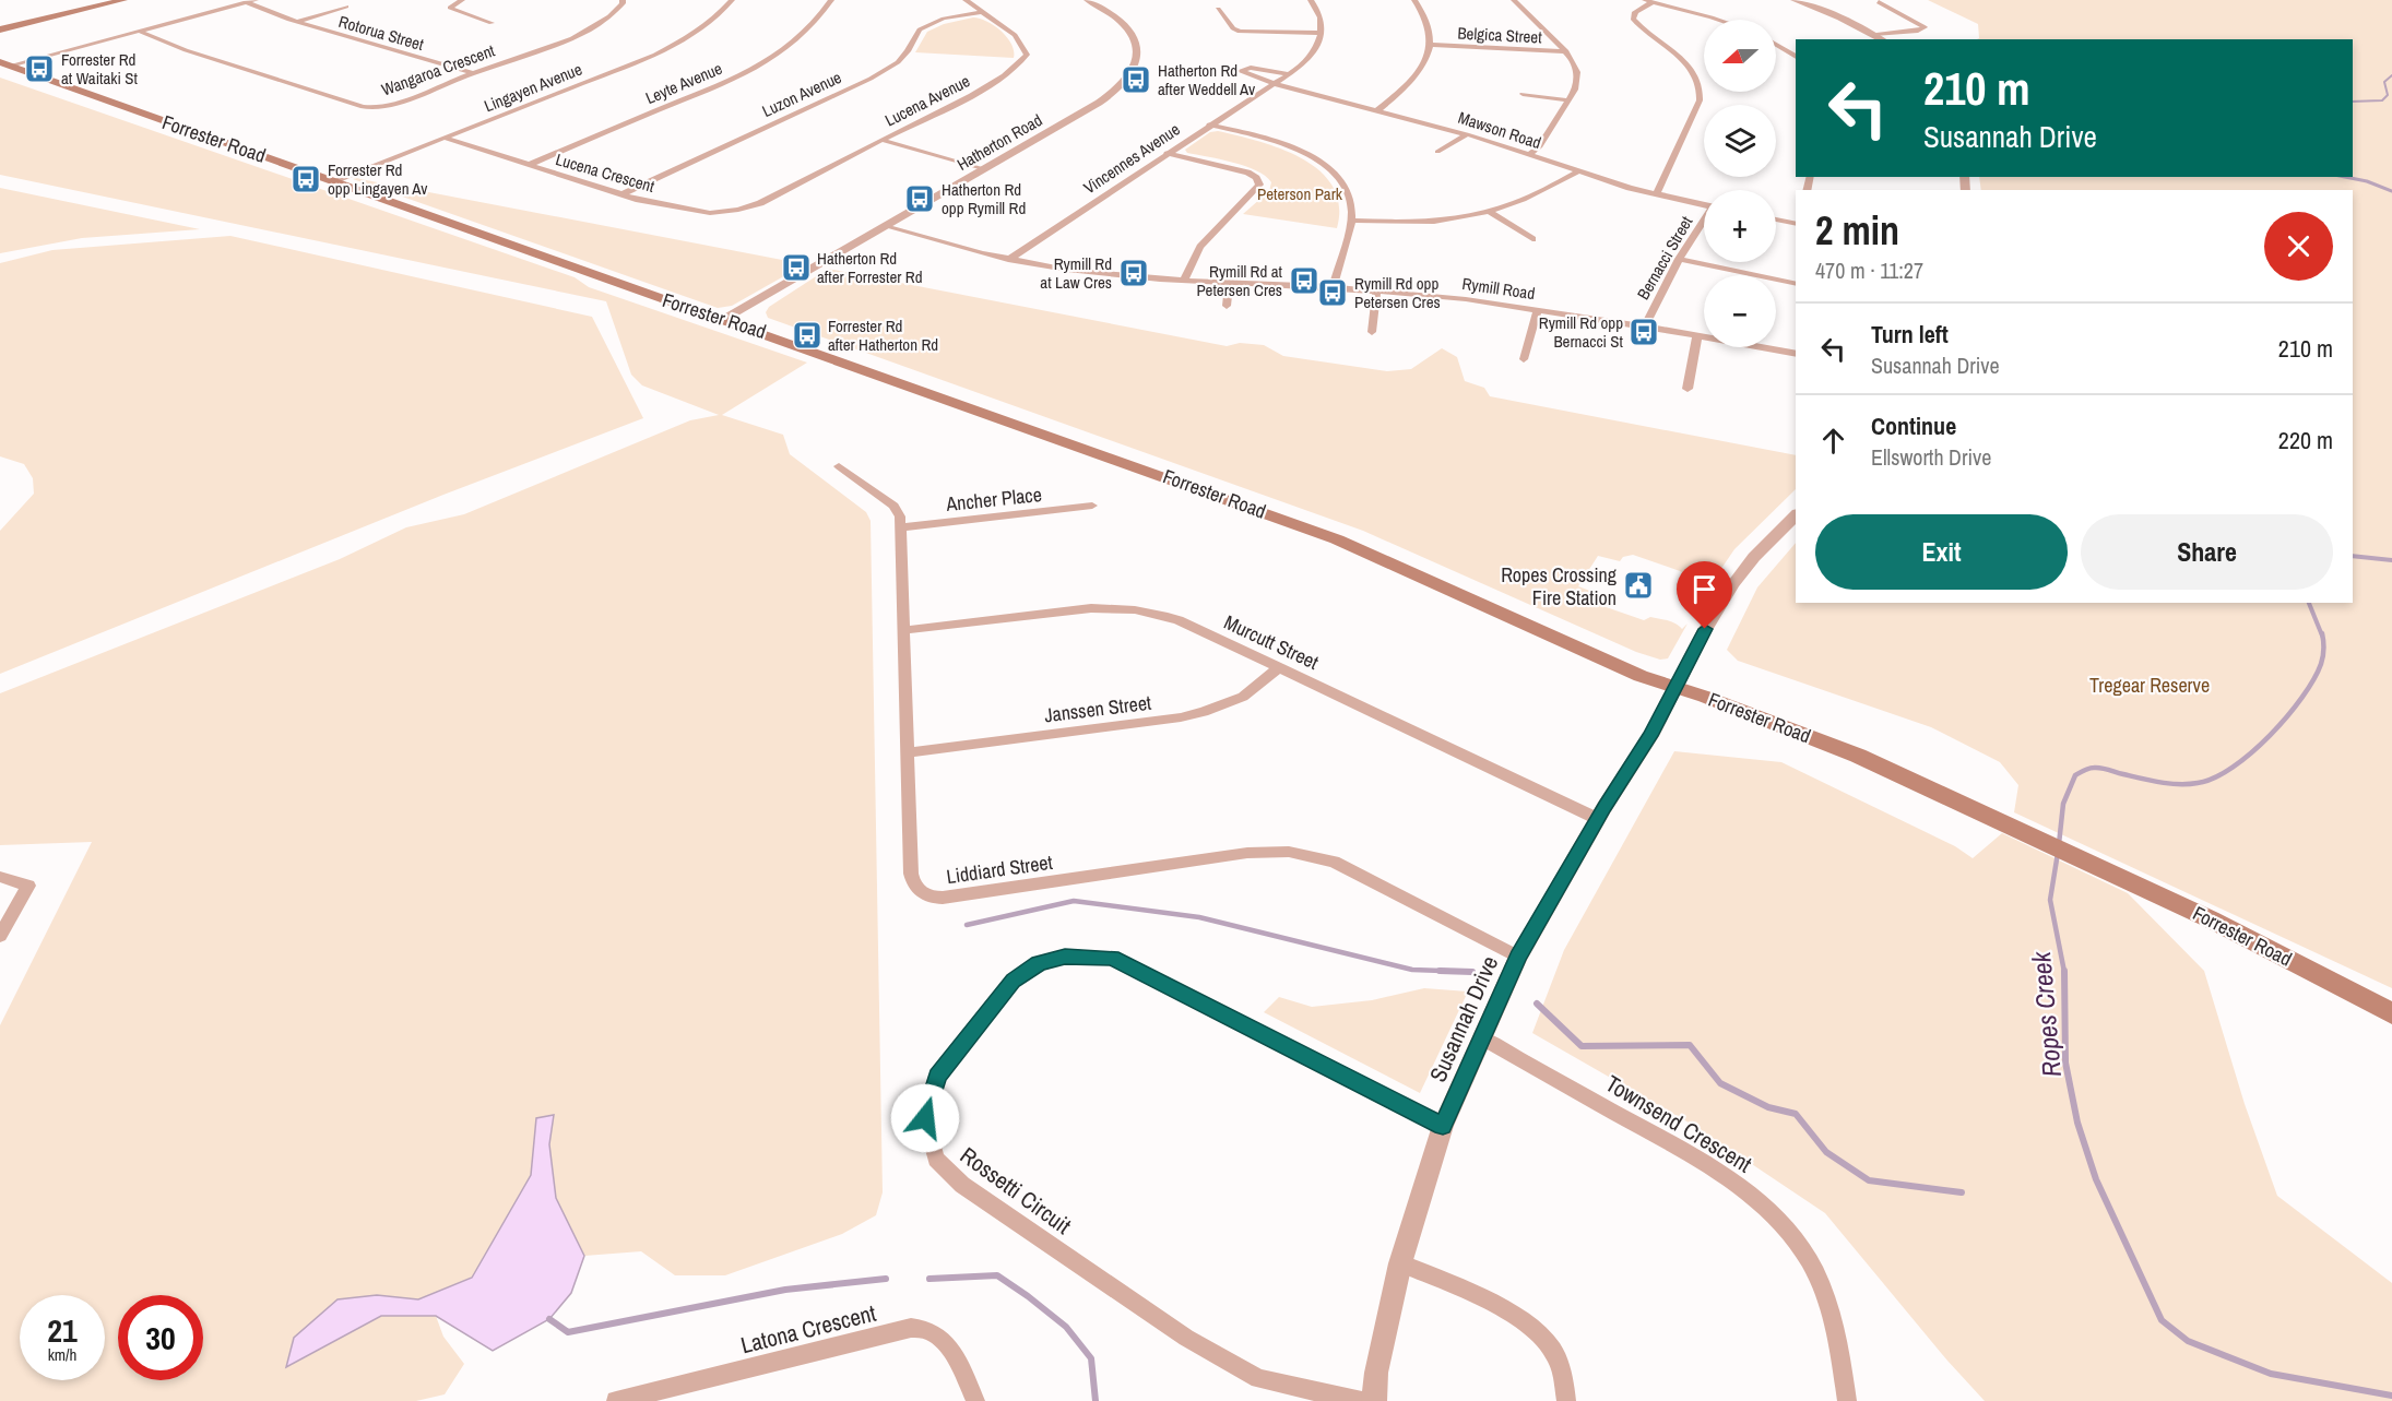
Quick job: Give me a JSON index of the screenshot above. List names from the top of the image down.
{
  "streets": {
    "main road": ["Forrester Road"],
    "street": [
      "Rotorua Street",
      "Belgica Street",
      "Wangaroa Crescent",
      "Leyte Avenue",
      "Lingayen Avenue",
      "Luzon Avenue",
      "Lucena Avenue",
      "Mawson Road",
      "Hatherton Road",
      "Vincennes Avenue",
      "Lucena Crescent",
      "Bernacci Street",
      "Rymill Road",
      "Ancher Place",
      "Murcutt Street",
      "Janssen Street",
      "Liddiard Street",
      "Susannah Drive",
      "Townsend Crescent",
      "Rossetti Circuit",
      "Latona Crescent"
    ]
  },
  "crossings": [
    ["Rotorua Street", "Wangaroa Crescent"],
    ["Leyte Avenue", "Lucena Crescent"],
    ["Lingayen Avenue", "Forrester Road"],
    ["Lingayen Avenue", "Lucena Crescent"],
    ["Luzon Avenue", "Lucena Avenue"],
    ["Luzon Avenue", "Lucena Crescent"],
    ["Lucena Avenue", "Lucena Crescent"],
    ["Mawson Road", "Vincennes Avenue"],
    ["Forrester Road", "Hatherton Road"],
    ["Forrester Road", "Susannah Drive"],
    ["Hatherton Road", "Rymill Road"],
    ["Vincennes Avenue", "Rymill Road"],
    ["Bernacci Street", "Rymill Road"],
    ["Ancher Place", "Liddiard Street"],
    ["Murcutt Street", "Janssen Street"],
    ["Murcutt Street", "Liddiard Street"],
    ["Murcutt Street", "Susannah Drive"],
    ["Janssen Street", "Liddiard Street"],
    ["Liddiard Street", "Susannah Drive"],
    ["Susannah Drive", "Townsend Crescent"],
    ["Susannah Drive", "Rossetti Circuit"]
  ],
  "water": ["Ropes Creek"],
  "parks": ["Peterson Park", "Tregear Reserve"],
  "places": {
    "bus stop": [
      "Forrester Rd at Waitaki St",
      "Hatherton Rd after Weddell Av",
      "Forrester Rd opp Lingayen Av",
      "Hatherton Rd opp Rymill Rd",
      "Hatherton Rd after Forrester Rd",
      "Rymill Rd at Law Cres",
      "Rymill Rd at Petersen Cres",
      "Rymill Rd opp Petersen Cres",
      "Rymill Rd opp Bernacci St",
      "Forrester Rd after Hatherton Rd"
    ],
    "public building": ["Ropes Crossing Fire Station"]
  },
  "north": "left",
  "page": {
    "map_buttons": ["+", "−"],
    "turn": ["210 m", "Susannah Drive"],
    "heading": ["2 min", "470 m · 11:27"],
    "list": [
      {
        "name": "Turn left",
        "note": "Susannah Drive",
        "value": "210 m"
      },
      {
        "name": "Continue",
        "note": "Ellsworth Drive",
        "value": "220 m"
      }
    ],
    "buttons": ["Exit", "Share"],
    "speed": "21 km/h",
    "limit": "30"
  }
}
